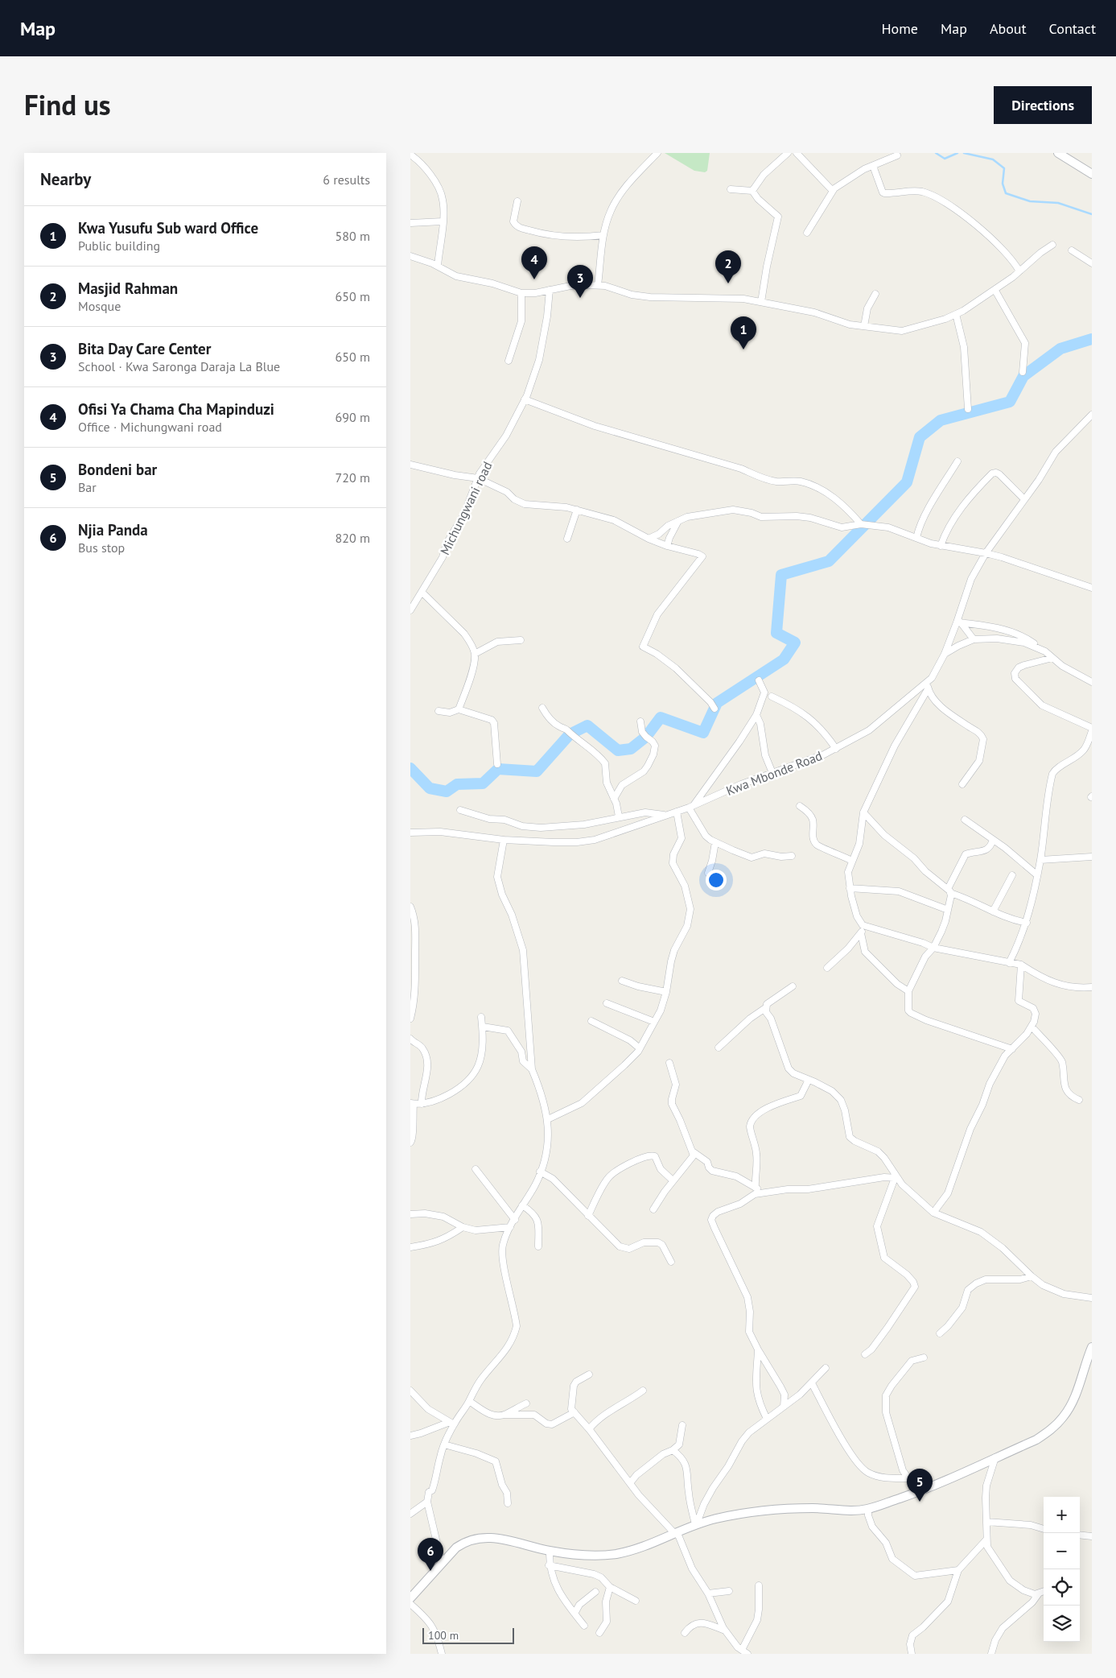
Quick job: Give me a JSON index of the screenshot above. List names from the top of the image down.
{
  "streets": {
    "street": ["Michungwani road", "Kwa Mbonde Road"]
  },
  "scale_bar": "100 m",
  "page": {
    "header": "Map",
    "nav": [
      "Home",
      "Map",
      "About",
      "Contact"
    ],
    "title": "Find us",
    "buttons": "Directions",
    "heading": ["Nearby", "6 results"],
    "list": [
      {
        "mark": "1",
        "name": "Kwa Yusufu Sub ward Office",
        "note": "Public building",
        "value": "580 m"
      },
      {
        "mark": "2",
        "name": "Masjid Rahman",
        "note": "Mosque",
        "value": "650 m"
      },
      {
        "mark": "3",
        "name": "Bita Day Care Center",
        "note": "School · Kwa Saronga Daraja La Blue",
        "value": "650 m"
      },
      {
        "mark": "4",
        "name": "Ofisi Ya Chama Cha Mapinduzi",
        "note": "Office · Michungwani road",
        "value": "690 m"
      },
      {
        "mark": "5",
        "name": "Bondeni bar",
        "note": "Bar",
        "value": "720 m"
      },
      {
        "mark": "6",
        "name": "Njia Panda",
        "note": "Bus stop",
        "value": "820 m"
      }
    ],
    "pins": [
      "4",
      "2",
      "3",
      "1",
      "5",
      "6"
    ],
    "map_buttons": ["+", "−"],
    "scale": "100 m"
  }
}
